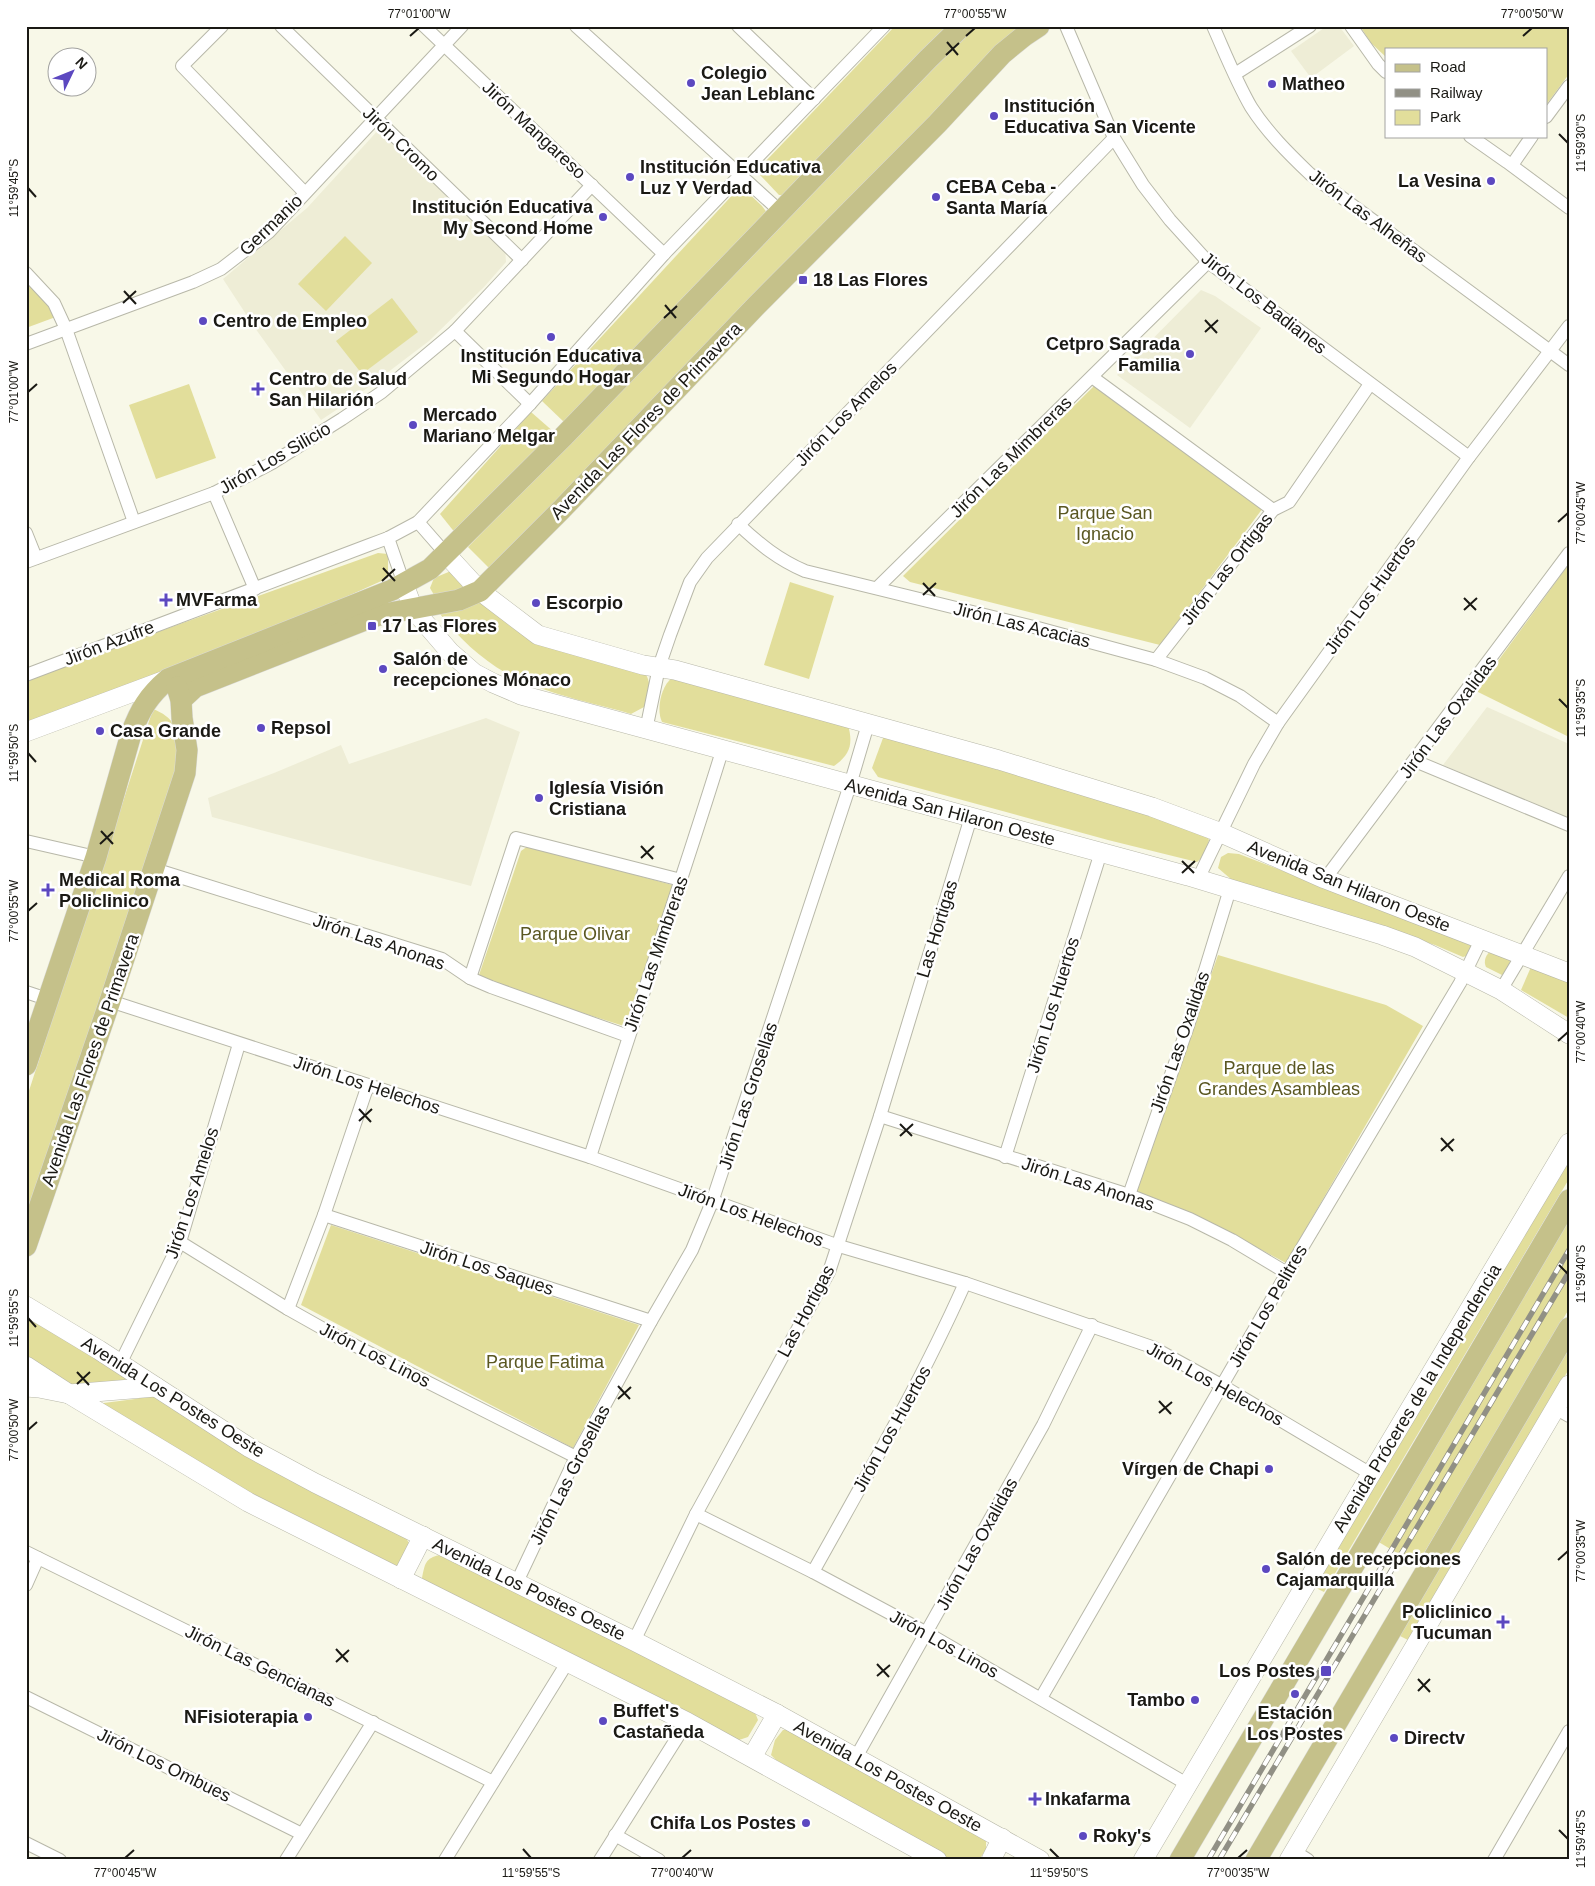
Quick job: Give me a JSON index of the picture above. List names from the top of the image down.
{
  "streets": {
    "main road": [
      "Avenida Las Flores de Primavera",
      "Avenida San Hilaron Oeste",
      "Avenida Los Postes Oeste",
      "Avenida Próceres de la Independencia"
    ],
    "street": [
      "Jirón Mangareso",
      "Jirón Cromo",
      "Jirón Las Alheñas",
      "Germanio",
      "Jirón Los Badianes",
      "Jirón Los Amelos",
      "Jirón Las Mimbreras",
      "Jirón Los Silicio",
      "Jirón Las Ortigas",
      "Jirón Los Huertos",
      "Jirón Las Acacias",
      "Jirón Azufre",
      "Jirón Las Oxalidas",
      "Las Hortigas",
      "Jirón Las Anonas",
      "Jirón Los Helechos",
      "Jirón Las Grosellas",
      "Jirón Los Saques",
      "Jirón Los Pelitres",
      "Jirón Los Linos",
      "Jirón Las Gencianas",
      "Jirón Los Ombues"
    ]
  },
  "crossings": [
    ["Jirón Mangareso", "Germanio"],
    ["Jirón Mangareso", "Jirón Los Silicio"],
    ["Jirón Mangareso", "Jirón Azufre"],
    ["Jirón Cromo", "Germanio"],
    ["Jirón Cromo", "Jirón Los Silicio"],
    ["Jirón Las Alheñas", "Jirón Los Huertos"],
    ["Jirón Los Badianes", "Jirón Los Amelos"],
    ["Jirón Los Badianes", "Jirón Las Mimbreras"],
    ["Jirón Los Badianes", "Jirón Las Ortigas"],
    ["Jirón Los Badianes", "Jirón Los Huertos"],
    ["Jirón Los Amelos", "Jirón Las Acacias"],
    ["Jirón Los Amelos", "Avenida San Hilaron Oeste"],
    ["Jirón Los Amelos", "Jirón Los Helechos"],
    ["Jirón Los Amelos", "Jirón Los Linos"],
    ["Jirón Los Amelos", "Avenida Los Postes Oeste"],
    ["Avenida Las Flores de Primavera", "Avenida San Hilaron Oeste"],
    ["Avenida Las Flores de Primavera", "Jirón Las Anonas"],
    ["Avenida Las Flores de Primavera", "Jirón Los Helechos"],
    ["Jirón Las Mimbreras", "Jirón Las Acacias"],
    ["Jirón Las Mimbreras", "Avenida San Hilaron Oeste"],
    ["Jirón Las Mimbreras", "Jirón Las Anonas"],
    ["Jirón Las Mimbreras", "Jirón Los Helechos"],
    ["Jirón Las Ortigas", "Jirón Las Acacias"],
    ["Jirón Los Huertos", "Jirón Las Acacias"],
    ["Jirón Los Huertos", "Avenida San Hilaron Oeste"],
    ["Jirón Los Huertos", "Jirón Las Anonas"],
    ["Jirón Los Huertos", "Jirón Los Helechos"],
    ["Jirón Los Huertos", "Jirón Los Linos"],
    ["Jirón Azufre", "Avenida San Hilaron Oeste"],
    ["Jirón Las Oxalidas", "Avenida San Hilaron Oeste"],
    ["Jirón Las Oxalidas", "Jirón Las Anonas"],
    ["Jirón Las Oxalidas", "Jirón Los Helechos"],
    ["Jirón Las Oxalidas", "Jirón Los Linos"],
    ["Jirón Las Oxalidas", "Avenida Los Postes Oeste"],
    ["Avenida San Hilaron Oeste", "Las Hortigas"],
    ["Avenida San Hilaron Oeste", "Jirón Las Grosellas"],
    ["Avenida San Hilaron Oeste", "Jirón Los Pelitres"],
    ["Las Hortigas", "Jirón Las Anonas"],
    ["Las Hortigas", "Jirón Los Helechos"],
    ["Las Hortigas", "Jirón Los Linos"],
    ["Las Hortigas", "Avenida Los Postes Oeste"],
    ["Jirón Las Anonas", "Jirón Los Pelitres"],
    ["Jirón Los Helechos", "Jirón Las Grosellas"],
    ["Jirón Los Helechos", "Jirón Los Pelitres"],
    ["Jirón Los Helechos", "Avenida Próceres de la Independencia"],
    ["Jirón Las Grosellas", "Jirón Los Saques"],
    ["Jirón Las Grosellas", "Jirón Los Linos"],
    ["Jirón Las Grosellas", "Avenida Los Postes Oeste"],
    ["Jirón Los Pelitres", "Jirón Los Linos"],
    ["Jirón Los Linos", "Avenida Próceres de la Independencia"]
  ],
  "parks": [
    "Parque San Ignacio",
    "Parque Olivar",
    "Parque de las Grandes Asambleas",
    "Parque Fatima"
  ],
  "places": {
    "other": [
      "Colegio Jean Leblanc",
      "Matheo",
      "Institución Educativa San Vicente",
      "Institución Educativa Luz Y Verdad",
      "La Vesina",
      "CEBA Ceba - Santa María",
      "Institución Educativa My Second Home",
      "Centro de Empleo",
      "Institución Educativa Mi Segundo Hogar",
      "Cetpro Sagrada Familia",
      "Mercado Mariano Melgar",
      "Escorpio",
      "Salón de recepciones Mónaco",
      "Repsol",
      "Casa Grande",
      "Iglesía Visión Cristiana",
      "Vírgen de Chapi",
      "Salón de recepciones Cajamarquilla",
      "Estación Los Postes",
      "Tambo",
      "NFisioterapia",
      "Buffet's Castañeda",
      "Directv",
      "Chifa Los Postes",
      "Roky's"
    ],
    "transit": ["18 Las Flores", "17 Las Flores", "Los Postes"],
    "health": [
      "Centro de Salud San Hilarión",
      "MVFarma",
      "Medical Roma Policlinico",
      "Policlinico Tucuman",
      "Inkafarma"
    ]
  },
  "legend": ["Road", "Railway", "Park"],
  "north": "top right",
  "coordinates": [
    "77°01'00\"W",
    "77°00'55\"W",
    "77°00'50\"W",
    "11°59'30\"S",
    "11°59'45\"S",
    "77°00'45\"W",
    "11°59'35\"S",
    "11°59'50\"S",
    "77°00'40\"W",
    "11°59'40\"S",
    "11°59'55\"S",
    "77°00'35\"W"
  ]
}
